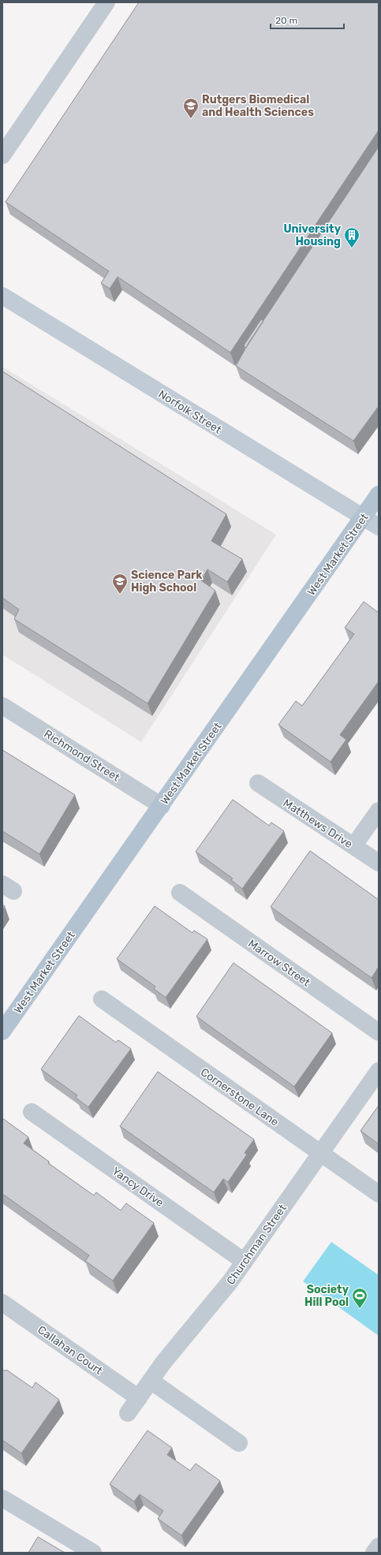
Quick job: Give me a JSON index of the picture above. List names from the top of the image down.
{
  "streets": {
    "main road": ["Norfolk Street", "West Market Street"],
    "street": [
      "Richmond Street",
      "Matthews Drive",
      "Marrow Street",
      "Cornerstone Lane",
      "Yancy Drive",
      "Churchman Street",
      "Callahan Court"
    ]
  },
  "crossings": [
    ["Norfolk Street", "West Market Street"],
    ["West Market Street", "Richmond Street"],
    ["Cornerstone Lane", "Churchman Street"],
    ["Yancy Drive", "Churchman Street"],
    ["Churchman Street", "Callahan Court"]
  ],
  "places": {
    "school or university": ["Rutgers Biomedical and Health Sciences", "Science Park High School"],
    "building": ["University Housing"],
    "sports": ["Society Hill Pool"]
  },
  "scale_bar": "20 m"
}
